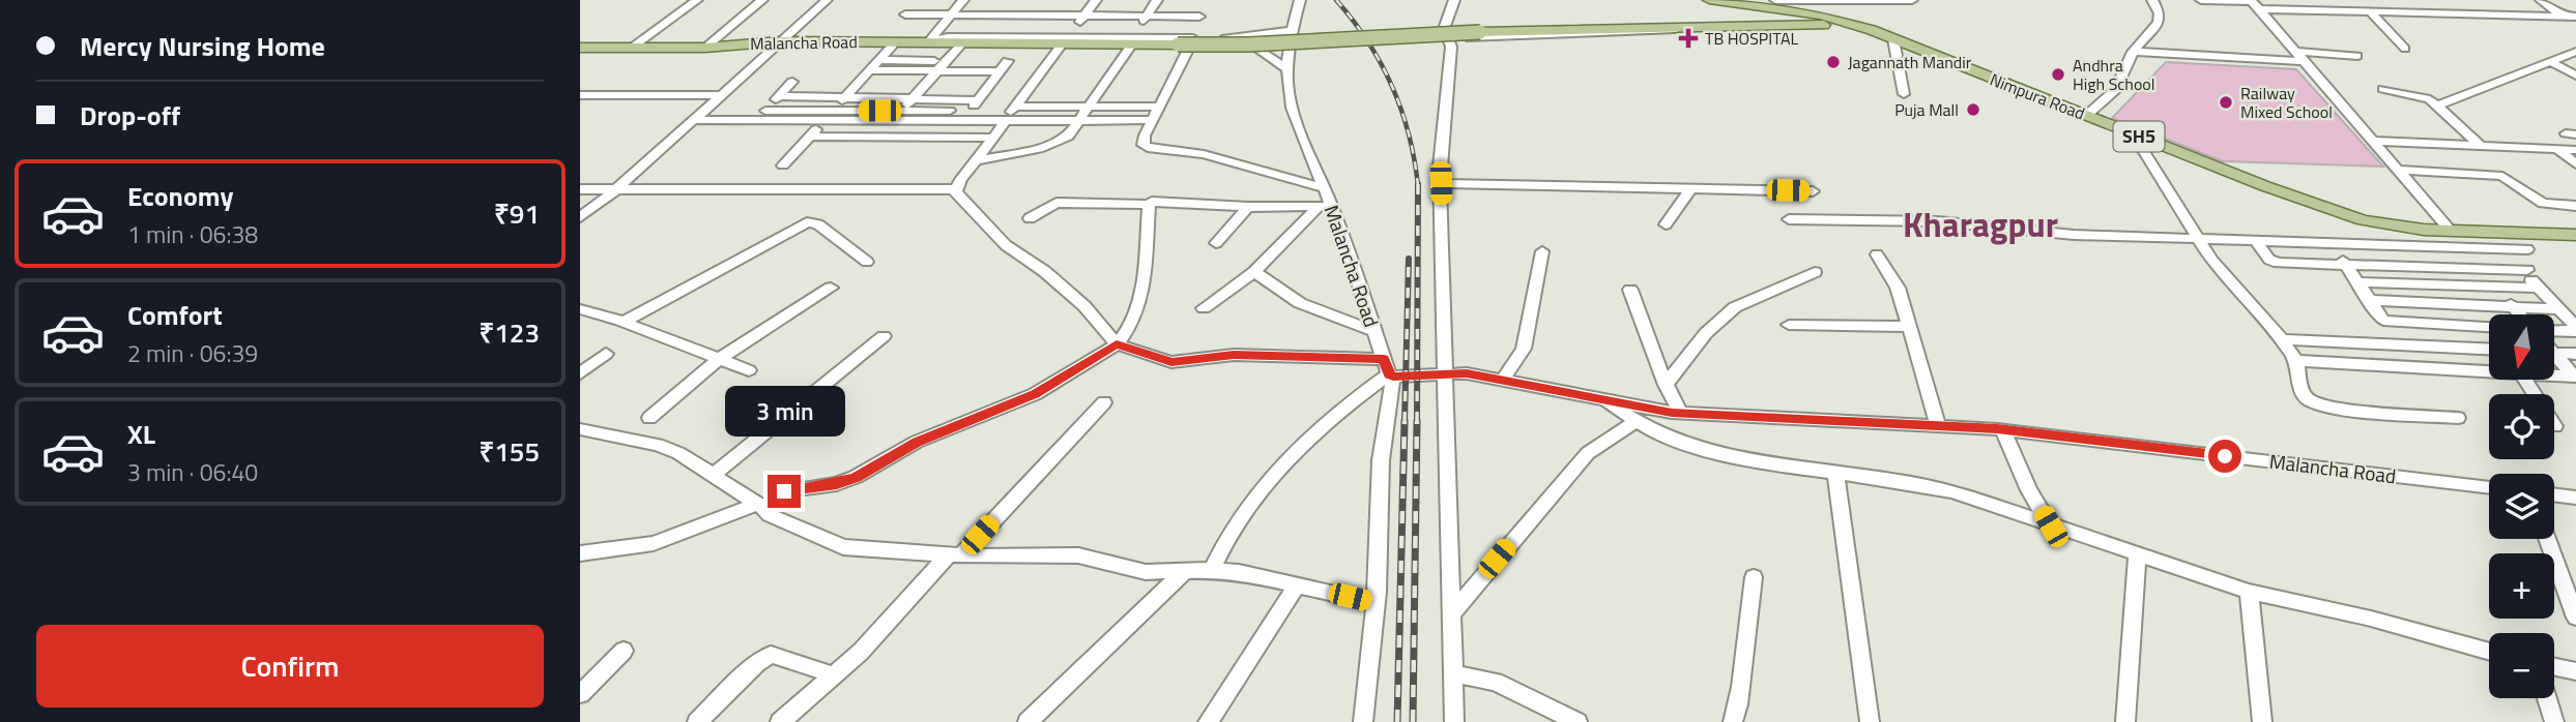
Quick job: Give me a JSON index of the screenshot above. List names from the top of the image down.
{
  "streets": {
    "main road": ["Malancha Road", "Nimpura Road", "SH5"]
  },
  "crossings": [
    ["Malancha Road", "Nimpura Road"]
  ],
  "districts": ["Kharagpur"],
  "places": {
    "health": ["TB HOSPITAL"],
    "other": [
      "Jagannath Mandir",
      "Andhra High School",
      "Railway Mixed School",
      "Puja Mall"
    ]
  },
  "north": "bottom",
  "page": {
    "banner": ["Mercy Nursing Home", "Drop-off"],
    "list": [
      {
        "name": "Economy",
        "note": "1 min · 06:38",
        "value": "₹91"
      },
      {
        "name": "Comfort",
        "note": "2 min · 06:39",
        "value": "₹123"
      },
      {
        "name": "XL",
        "note": "3 min · 06:40",
        "value": "₹155"
      }
    ],
    "map_buttons": ["+", "−"],
    "bubble": "3 min",
    "buttons": "Confirm"
  }
}
